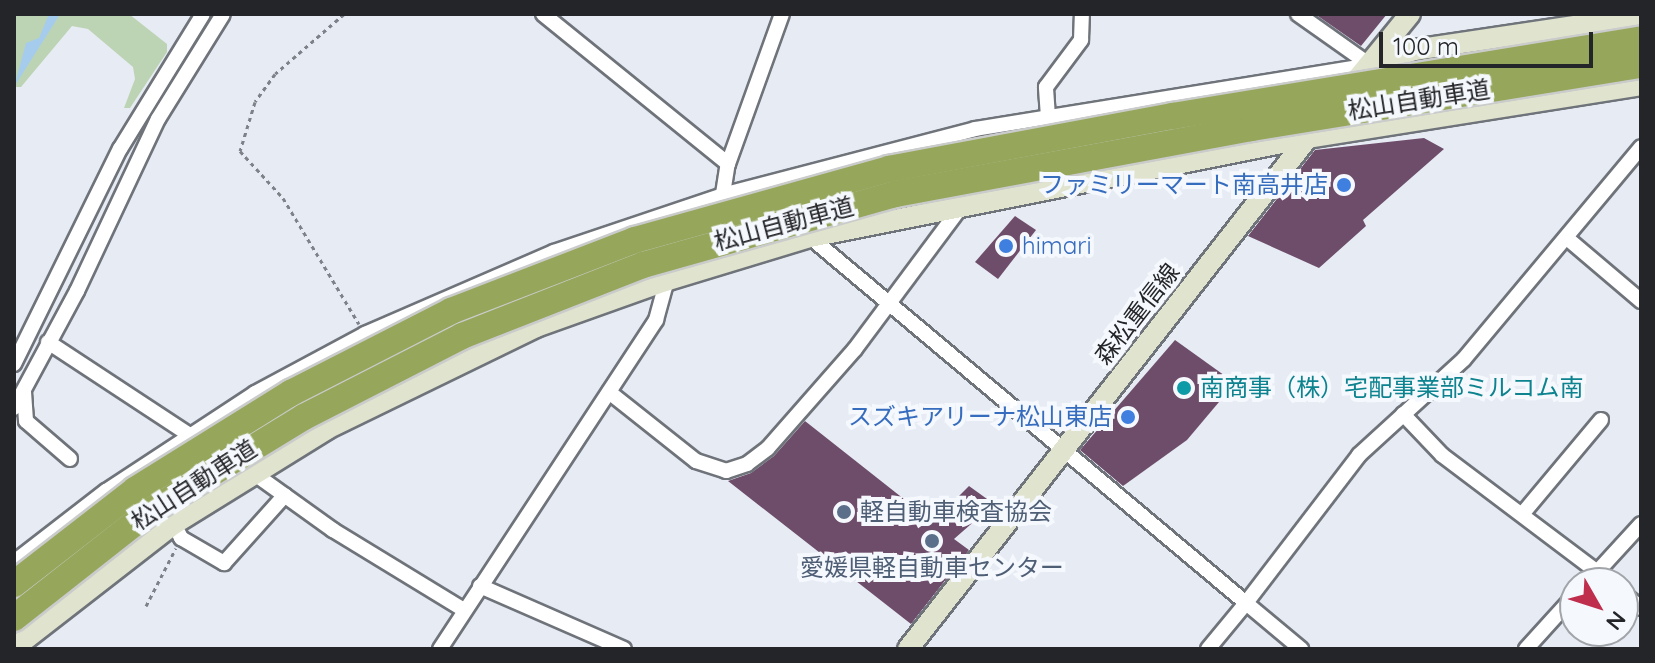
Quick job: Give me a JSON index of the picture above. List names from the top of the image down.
{
  "streets": {
    "highway": ["松山自動車道"],
    "street": ["森松重信線"]
  },
  "places": [
    "ファミリーマート南高井店",
    "himari",
    "南商事（株）宅配事業部ミルコム南",
    "スズキアリーナ松山東店",
    "軽自動車検査協会",
    "愛媛県軽自動車センター"
  ],
  "scale_bar": "100 m",
  "north": "bottom right"
}
